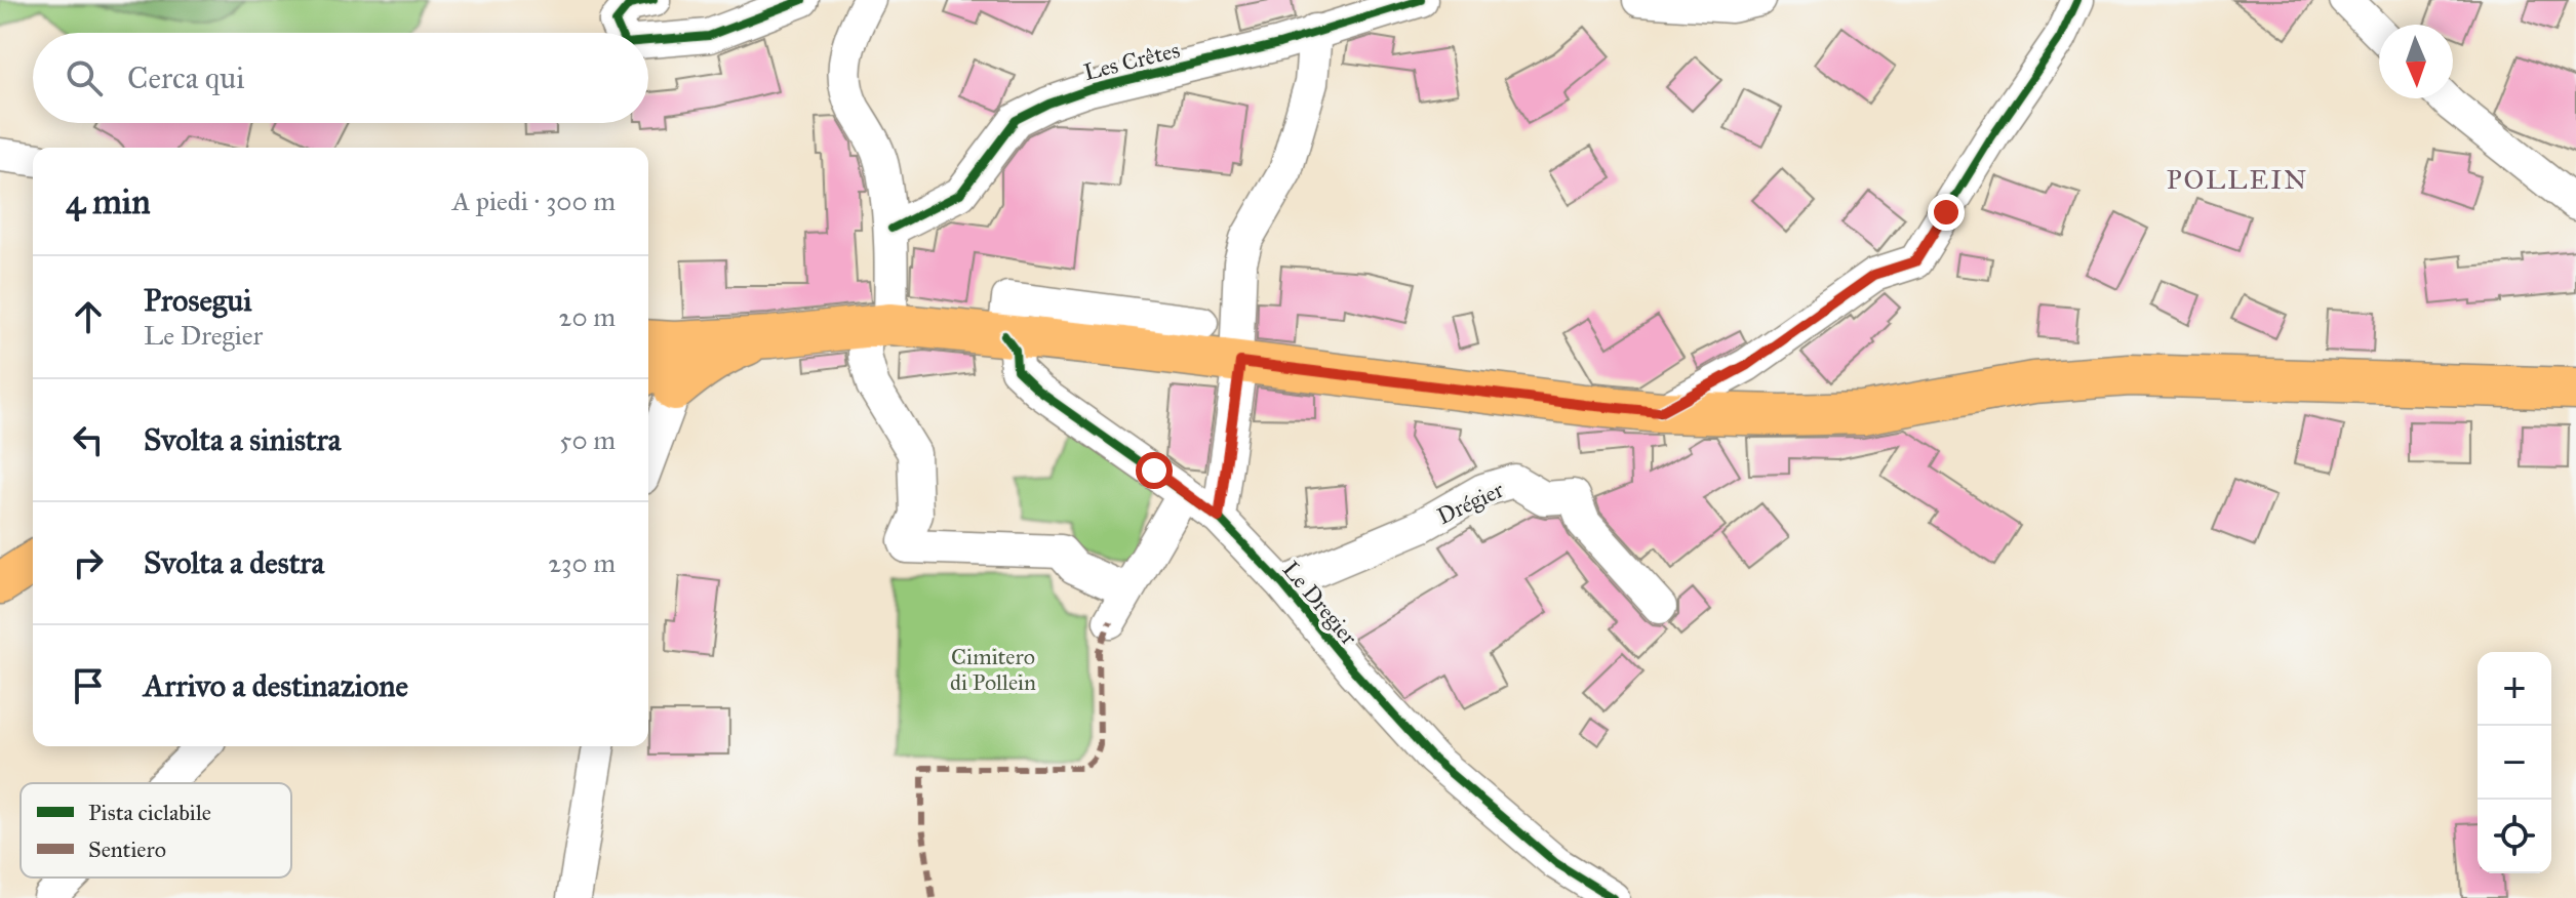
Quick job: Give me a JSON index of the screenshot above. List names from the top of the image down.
{
  "streets": {
    "street": ["Les Crêtes", "Drégier", "Le Dregier"]
  },
  "crossings": [
    ["Drégier", "Le Dregier"]
  ],
  "districts": ["POLLEIN"],
  "parks": ["Cimitero di Pollein"],
  "legend": ["Pista ciclabile", "Sentiero"],
  "north": "bottom",
  "page": {
    "search": "Cerca qui",
    "heading": ["4 min", "A piedi · 300 m"],
    "list": [
      ["Prosegui", "Le Dregier", "20 m"],
      ["Svolta a sinistra", "50 m"],
      ["Svolta a destra", "230 m"],
      "Arrivo a destinazione"
    ],
    "map_buttons": ["+", "−"]
  }
}
